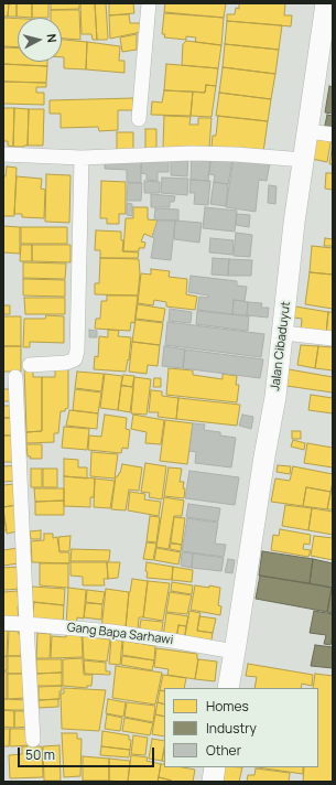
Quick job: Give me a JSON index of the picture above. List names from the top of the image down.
{
  "streets": {
    "street": ["Jalan Cibaduyut", "Gang Bapa Sarhawi"]
  },
  "crossings": [
    ["Jalan Cibaduyut", "Gang Bapa Sarhawi"]
  ],
  "legend": ["Homes", "Industry", "Other"],
  "scale_bar": "50 m",
  "north": "right"
}
